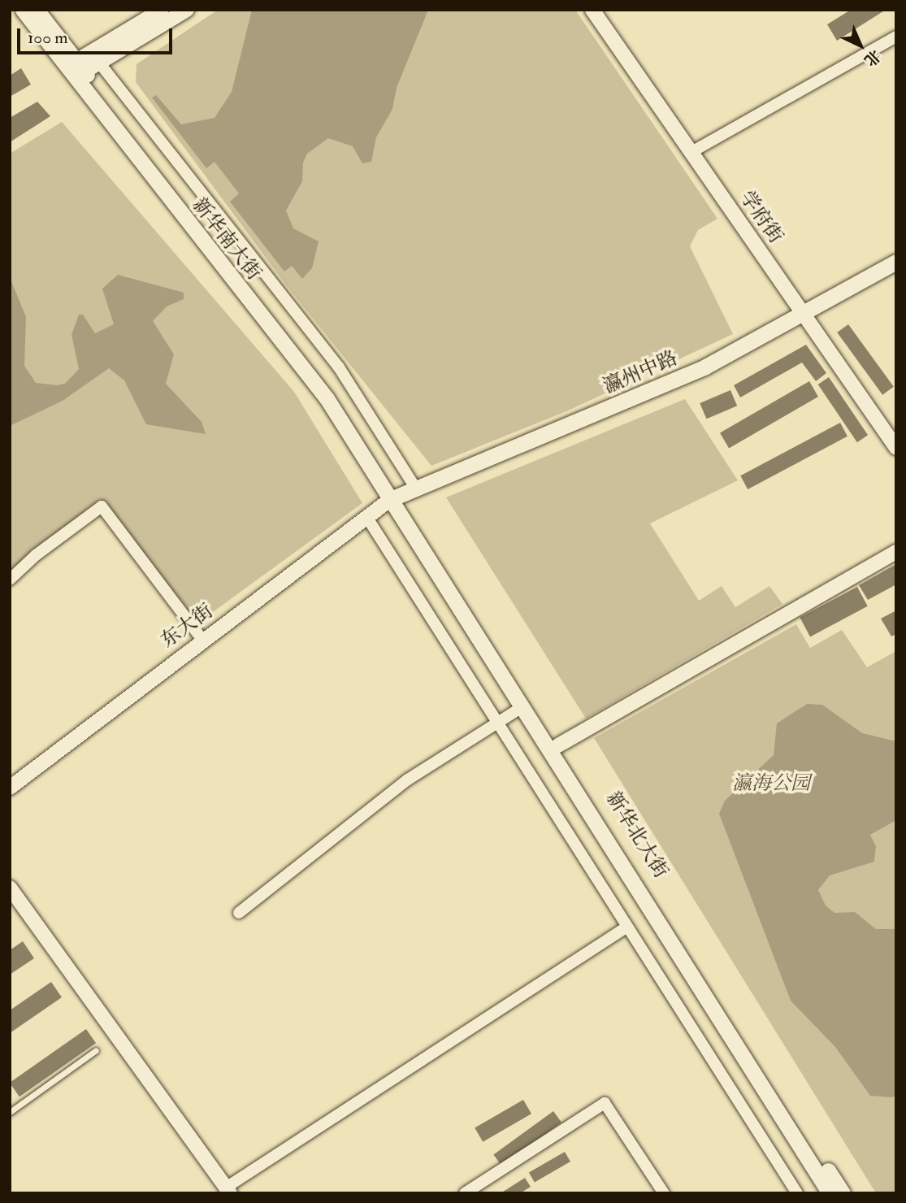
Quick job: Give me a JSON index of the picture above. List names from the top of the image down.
{
  "streets": {
    "main road": ["新华南大街", "瀛州中路", "新华北大街"],
    "street": ["学府街", "东大街"]
  },
  "crossings": [
    ["学府街", "瀛州中路"],
    ["新华南大街", "瀛州中路"],
    ["新华南大街", "东大街"],
    ["新华南大街", "新华北大街"],
    ["瀛州中路", "东大街"],
    ["瀛州中路", "新华北大街"],
    ["东大街", "新华北大街"]
  ],
  "parks": ["瀛海公园"],
  "scale_bar": "100 m",
  "north": "bottom right"
}
